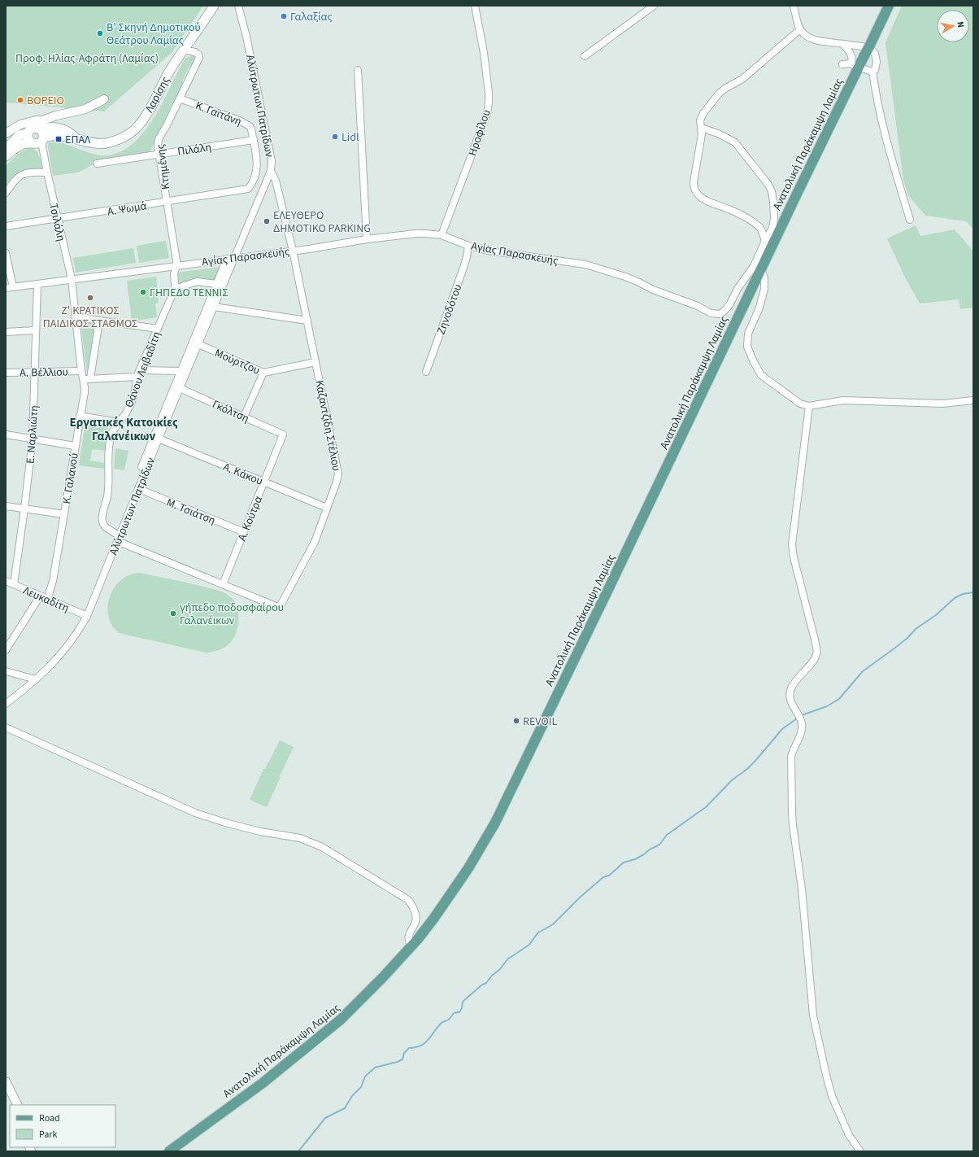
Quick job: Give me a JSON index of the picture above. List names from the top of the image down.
{
  "streets": {
    "main road": ["Λαρίσης", "Ανατολική Παράκαμψη Λαμίας"],
    "street": [
      "Αλύτρωτων Πατρίδων",
      "Κ. Γαϊτάνη",
      "Ηροφίλου",
      "Πιλάλη",
      "Κτημένης",
      "Α. Ψωμά",
      "Τσιλάλη",
      "Αγίας Παρασκευής",
      "Ζηνοδότου",
      "Μούρτζου",
      "Θάνου Λειβαδίτη",
      "Α. Βέλλιου",
      "Γκόλτση",
      "Καζαντζίδη Στέλιου",
      "Ε. Ναρλιώτη",
      "Α. Κάκου",
      "Κ. Γαλανού",
      "Μ. Τσιάτση",
      "Α. Κούτρα",
      "Λευκαδίτη"
    ]
  },
  "crossings": [
    ["Λαρίσης", "Κτημένης"],
    ["Λαρίσης", "Τσιλάλη"],
    ["Αλύτρωτων Πατρίδων", "Αγίας Παρασκευής"],
    ["Αλύτρωτων Πατρίδων", "Μούρτζου"],
    ["Αλύτρωτων Πατρίδων", "Θάνου Λειβαδίτη"],
    ["Αλύτρωτων Πατρίδων", "Γκόλτση"],
    ["Αλύτρωτων Πατρίδων", "Καζαντζίδη Στέλιου"],
    ["Αλύτρωτων Πατρίδων", "Α. Κάκου"],
    ["Αλύτρωτων Πατρίδων", "Μ. Τσιάτση"],
    ["Αλύτρωτων Πατρίδων", "Λευκαδίτη"],
    ["Κ. Γαϊτάνη", "Πιλάλη"],
    ["Κ. Γαϊτάνη", "Κτημένης"],
    ["Κ. Γαϊτάνη", "Α. Ψωμά"],
    ["Ηροφίλου", "Αγίας Παρασκευής"],
    ["Ανατολική Παράκαμψη Λαμίας", "Αγίας Παρασκευής"],
    ["Πιλάλη", "Κτημένης"],
    ["Κτημένης", "Α. Ψωμά"],
    ["Κτημένης", "Αγίας Παρασκευής"],
    ["Κτημένης", "Θάνου Λειβαδίτη"],
    ["Α. Ψωμά", "Τσιλάλη"],
    ["Τσιλάλη", "Αγίας Παρασκευής"],
    ["Τσιλάλη", "Κ. Γαλανού"],
    ["Αγίας Παρασκευής", "Ζηνοδότου"],
    ["Αγίας Παρασκευής", "Θάνου Λειβαδίτη"],
    ["Αγίας Παρασκευής", "Καζαντζίδη Στέλιου"],
    ["Αγίας Παρασκευής", "Ε. Ναρλιώτη"],
    ["Αγίας Παρασκευής", "Κ. Γαλανού"],
    ["Μούρτζου", "Καζαντζίδη Στέλιου"],
    ["Θάνου Λειβαδίτη", "Καζαντζίδη Στέλιου"],
    ["Θάνου Λειβαδίτη", "Α. Κούτρα"],
    ["Α. Βέλλιου", "Ε. Ναρλιώτη"],
    ["Α. Βέλλιου", "Κ. Γαλανού"],
    ["Γκόλτση", "Α. Κούτρα"],
    ["Καζαντζίδη Στέλιου", "Α. Κάκου"],
    ["Ε. Ναρλιώτη", "Λευκαδίτη"],
    ["Α. Κάκου", "Α. Κούτρα"],
    ["Κ. Γαλανού", "Λευκαδίτη"],
    ["Μ. Τσιάτση", "Α. Κούτρα"]
  ],
  "districts": ["Εργατικές Κατοικίες Γαλανέικων"],
  "parks": ["Προφ. Ηλίας-Αφράτη (Λαμίας)"],
  "places": {
    "other": [
      "Γαλαξίας",
      "Β' Σκηνή Δημοτικού Θεάτρου Λαμίας",
      "ΒΟΡΕΙΟ",
      "Lidl",
      "ΕΛΕΥΘΕΡΟ ΔΗΜΟΤΙΚΟ PARKING",
      "ΓΗΠΕΔΟ ΤΕΝΝΙΣ",
      "Ζ' ΚΡΑΤΙΚΟΣ ΠΑΙΔΙΚΟΣ ΣΤΑΘΜΟΣ",
      "γήπεδο ποδοσφαίρου Γαλανέικων",
      "REVOIL"
    ],
    "transit": ["ΕΠΑΛ"]
  },
  "legend": ["Road", "Park"],
  "north": "right"
}
